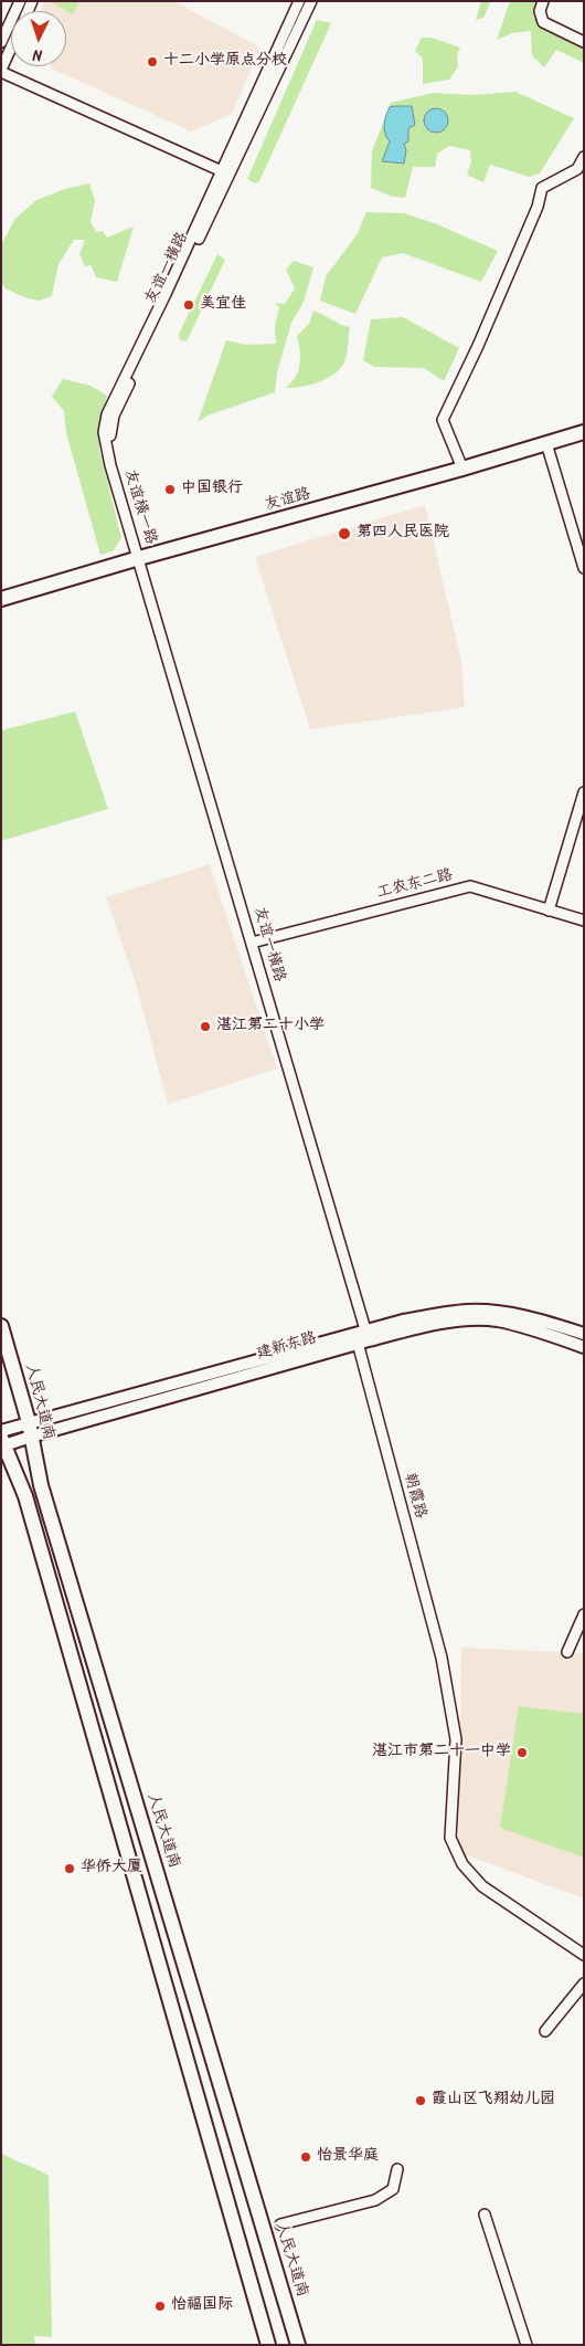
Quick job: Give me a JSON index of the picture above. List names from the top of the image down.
{
  "streets": {
    "main road": ["友谊路", "人民大道南"],
    "street": [
      "友谊一横路",
      "友谊横一路",
      "工农东二路",
      "建新东路",
      "朝霞路"
    ]
  },
  "crossings": [
    ["友谊一横路", "友谊路"],
    ["友谊一横路", "友谊横一路"],
    ["友谊一横路", "工农东二路"],
    ["友谊一横路", "建新东路"],
    ["友谊一横路", "朝霞路"],
    ["友谊路", "友谊横一路"],
    ["建新东路", "人民大道南"],
    ["建新东路", "朝霞路"]
  ],
  "places": [
    "十二小学原点分校",
    "美宜佳",
    "中国银行",
    "第四人民医院",
    "湛江第二十小学",
    "湛江市第二十一中学",
    "华侨大厦",
    "霞山区飞翔幼儿园",
    "怡景华庭",
    "怡福国际"
  ],
  "north": "bottom"
}
